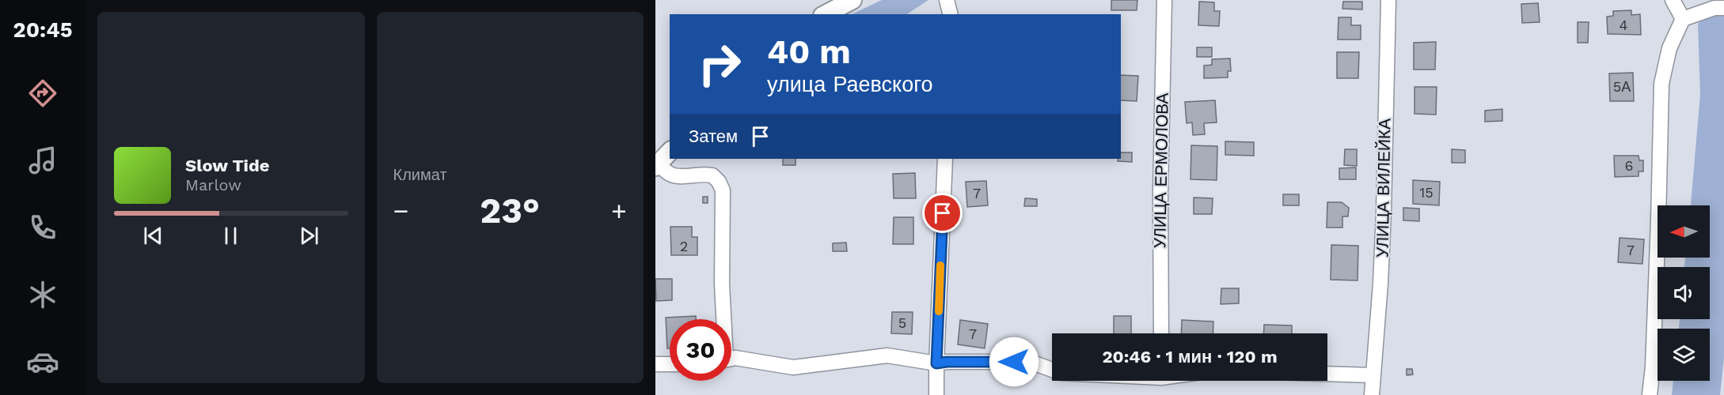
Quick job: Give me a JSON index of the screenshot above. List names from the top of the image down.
{
  "streets": {
    "street": ["УЛИЦА ЕРМОЛОВА", "УЛИЦА ВИЛЕЙКА"]
  },
  "house_numbers": [
    "4",
    "5А",
    "6",
    "15",
    "7",
    "2",
    "7",
    "5",
    "7"
  ],
  "north": "left",
  "page": {
    "tabs": "20:45",
    "tile": "Климат",
    "turn": ["40 m", "улица Раевского"],
    "then": "Затем",
    "song": ["Slow Tide", "Marlow"],
    "heat": ["−", "23°", "+"],
    "limit": "30",
    "trip": "20:46 · 1 мин · 120 m"
  }
}
